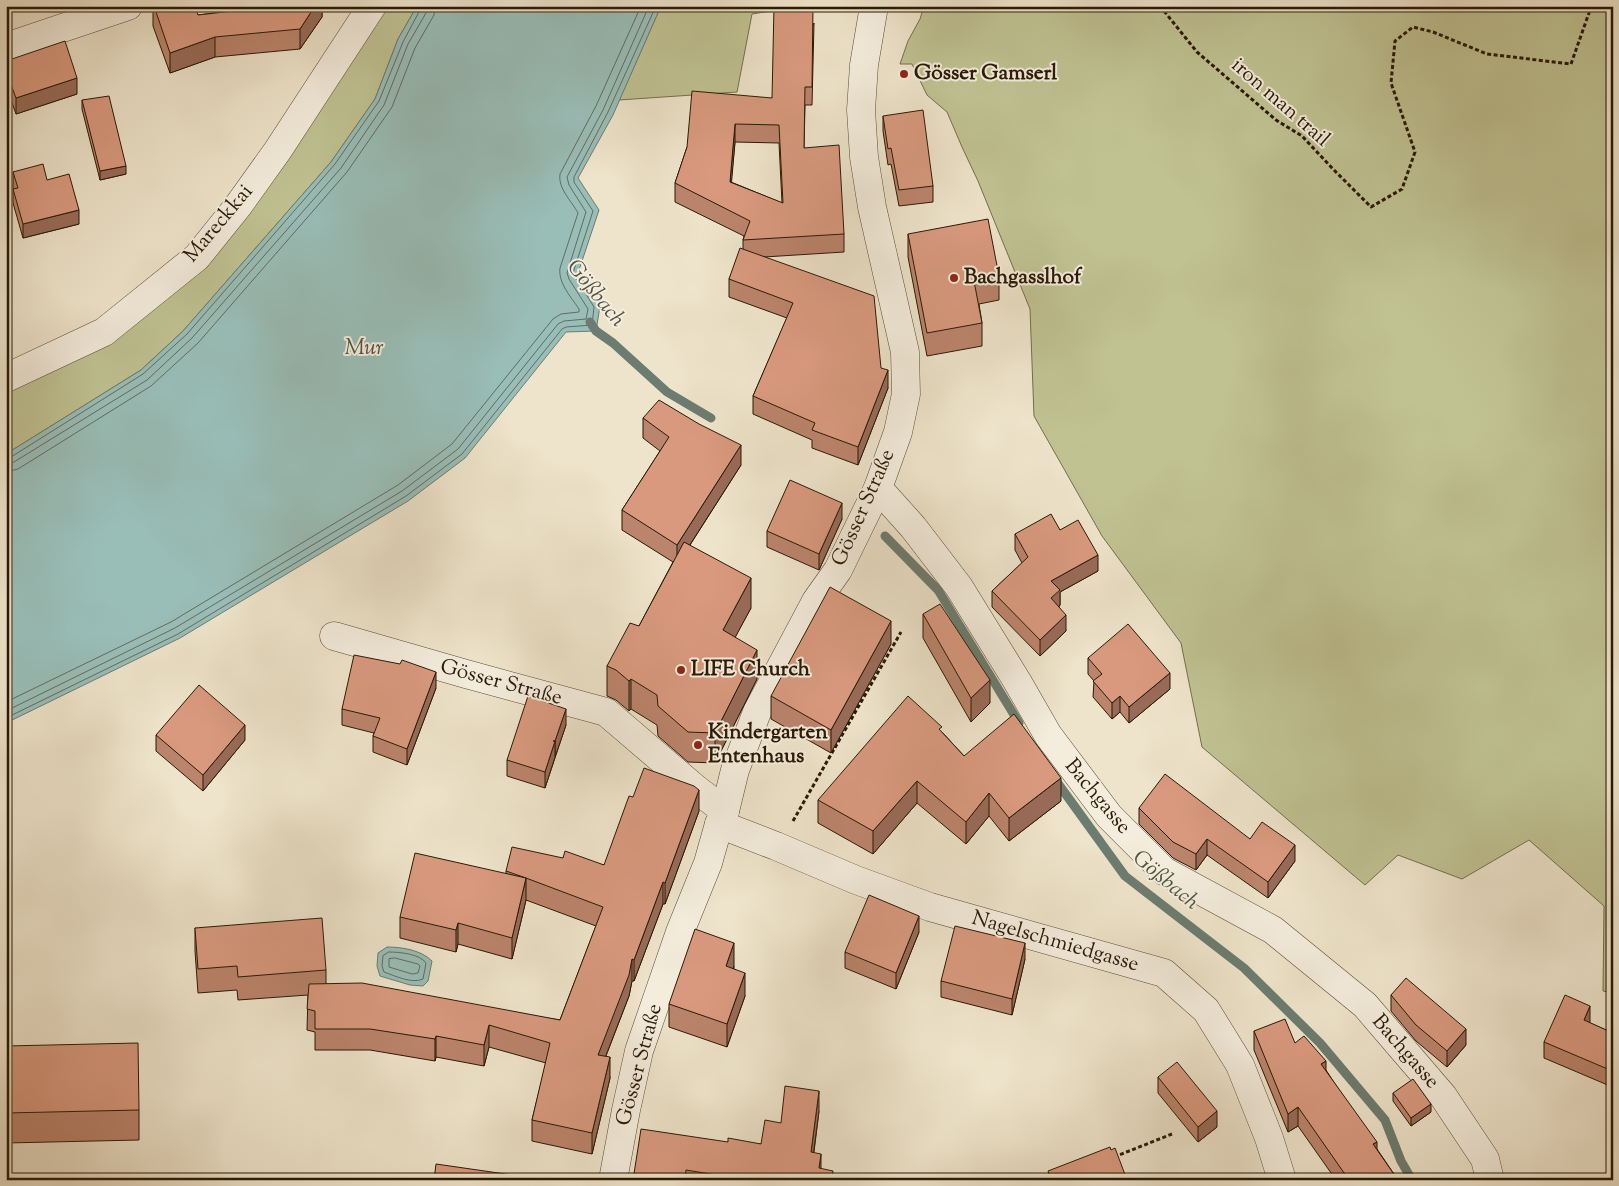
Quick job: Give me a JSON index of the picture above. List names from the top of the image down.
{
  "streets": {
    "street": [
      "Mareckkai",
      "Gösser Straße",
      "Bachgasse",
      "Nagelschmiedgasse"
    ],
    "path": ["iron man trail"]
  },
  "crossings": [
    ["Gösser Straße", "Bachgasse"],
    ["Gösser Straße", "Nagelschmiedgasse"]
  ],
  "water": ["Gößbach", "Mur"],
  "places": [
    "Gösser Gamserl",
    "Bachgasslhof",
    "LIFE Church",
    "Kindergarten Entenhaus"
  ]
}
